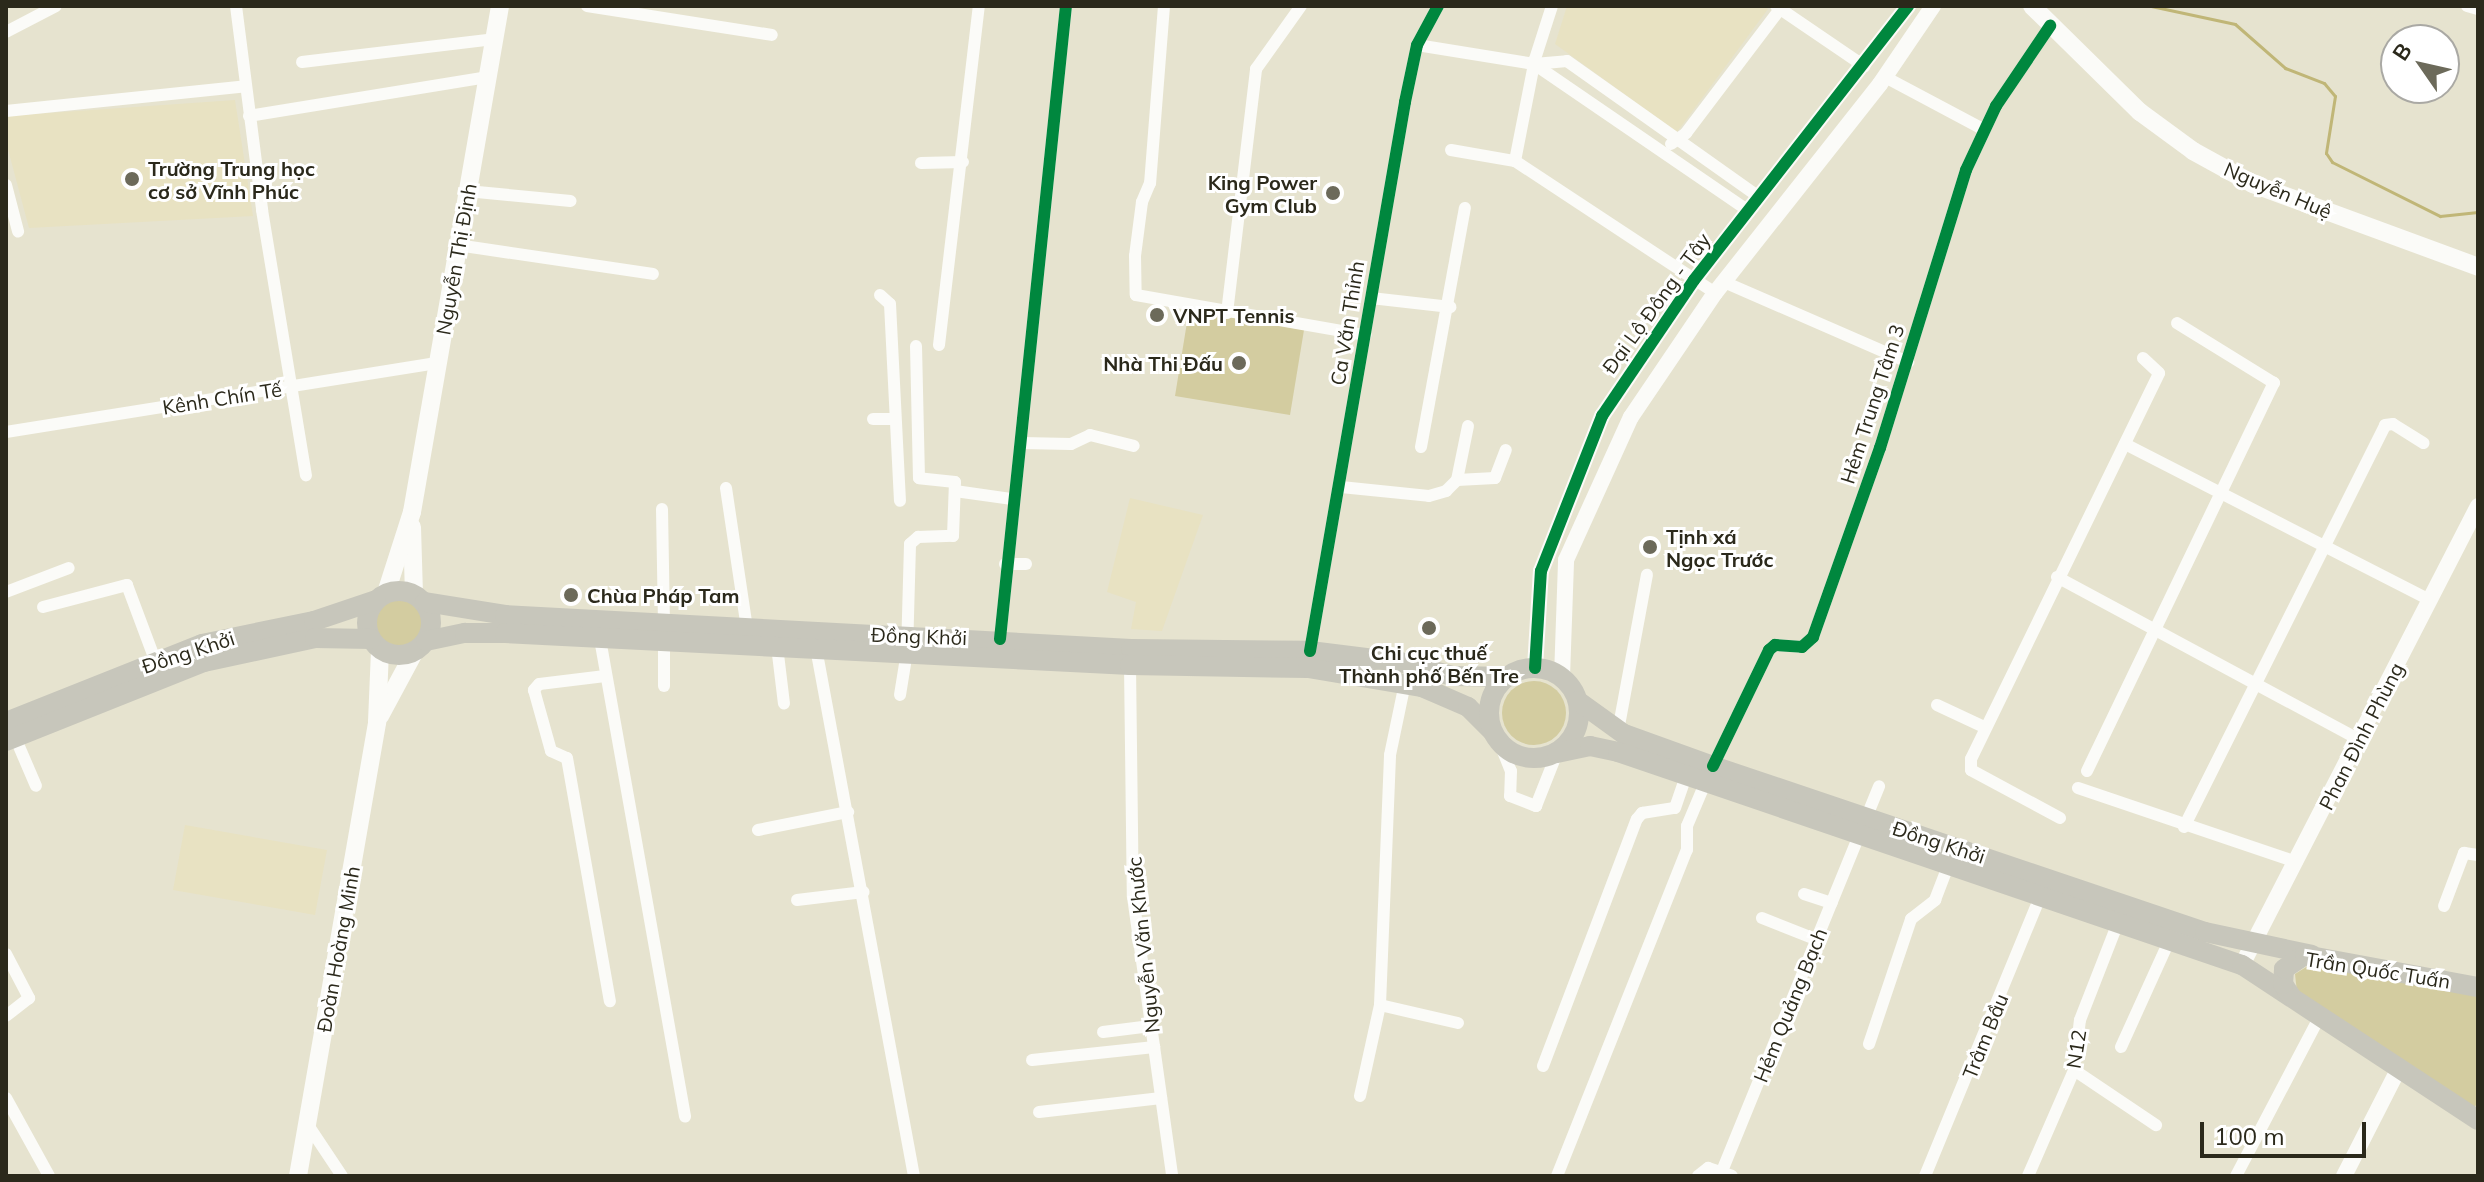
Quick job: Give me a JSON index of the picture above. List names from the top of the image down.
{
  "streets": {
    "main road": [
      "Nguyễn Huệ",
      "Nguyễn Thị Định",
      "Đồng Khởi",
      "Đoàn Hoàng Minh",
      "Trần Quốc Tuấn"
    ],
    "street": [
      "Đại Lộ Đông - Tây",
      "Ca Văn Thỉnh",
      "Kênh Chín Tế",
      "Hẻm Trung Tâm 3",
      "Phan Đình Phùng",
      "Nguyễn Văn Khước",
      "Hẻm Quảng Bạch",
      "Trâm Bầu",
      "N12"
    ]
  },
  "crossings": [
    ["Nguyễn Huệ", "Hẻm Trung Tâm 3"],
    ["Nguyễn Thị Định", "Kênh Chín Tế"],
    ["Nguyễn Thị Định", "Đồng Khởi"],
    ["Nguyễn Thị Định", "Đoàn Hoàng Minh"],
    ["Đại Lộ Đông - Tây", "Đồng Khởi"],
    ["Ca Văn Thỉnh", "Đồng Khởi"],
    ["Hẻm Trung Tâm 3", "Đồng Khởi"],
    ["Đồng Khởi", "Phan Đình Phùng"],
    ["Đồng Khởi", "Nguyễn Văn Khước"],
    ["Đồng Khởi", "Đoàn Hoàng Minh"],
    ["Đồng Khởi", "Trần Quốc Tuấn"],
    ["Đồng Khởi", "Hẻm Quảng Bạch"],
    ["Đồng Khởi", "Trâm Bầu"],
    ["Đồng Khởi", "N12"]
  ],
  "places": [
    "Trường Trung học cơ sở Vĩnh Phúc",
    "King Power Gym Club",
    "VNPT Tennis",
    "Nhà Thi Đấu",
    "Tịnh xá Ngọc Trước",
    "Chùa Pháp Tam",
    "Chi cục thuế Thành phố Bến Tre"
  ],
  "scale_bar": "100 m",
  "north": "top left"
}
